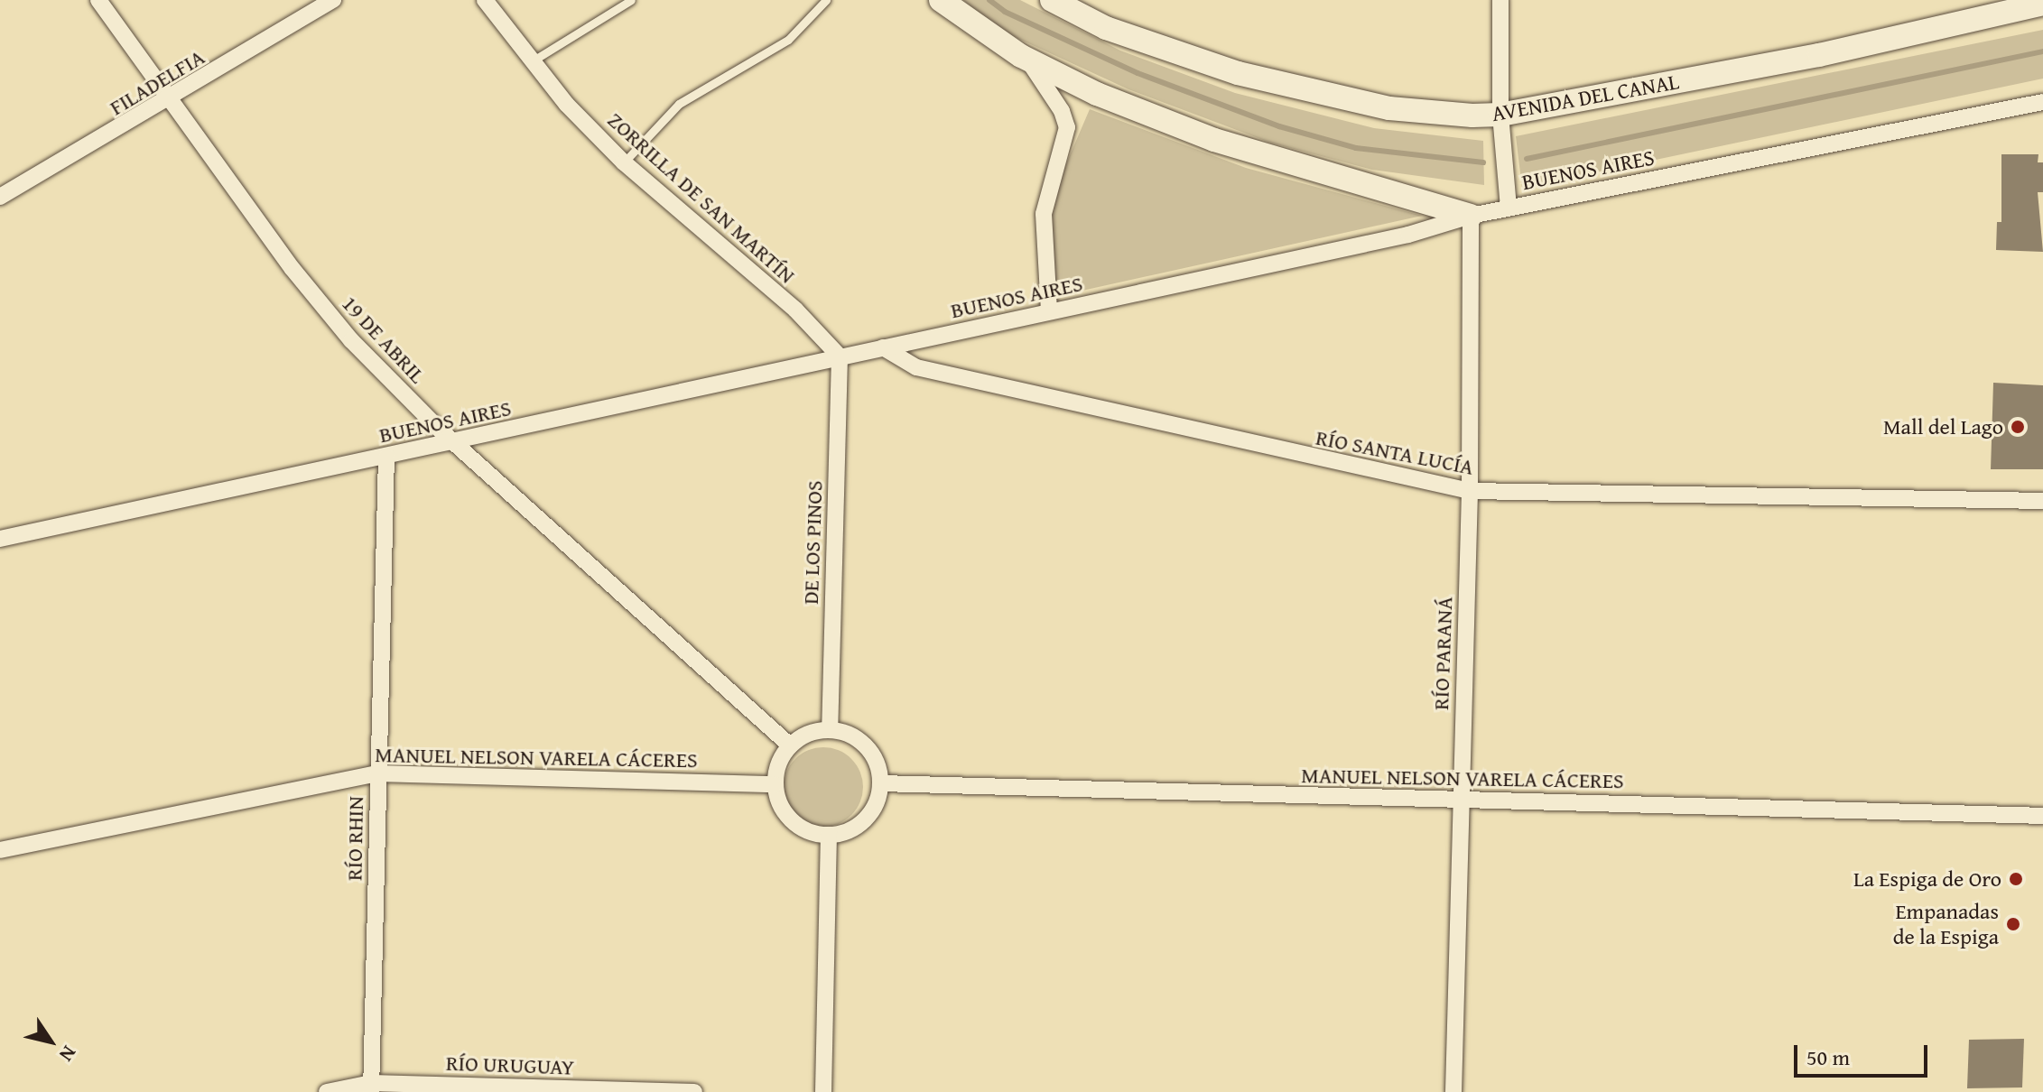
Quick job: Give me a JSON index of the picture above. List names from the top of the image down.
{
  "streets": {
    "street": [
      "FILADELFIA",
      "AVENIDA DEL CANAL",
      "BUENOS AIRES",
      "ZORRILLA DE SAN MARTÍN",
      "19 DE ABRIL",
      "RÍO SANTA LUCÍA",
      "DE LOS PINOS",
      "RÍO PARANÁ",
      "MANUEL NELSON VARELA CÁCERES",
      "RÍO RHIN",
      "RÍO URUGUAY"
    ]
  },
  "crossings": [
    ["FILADELFIA", "19 DE ABRIL"],
    ["BUENOS AIRES", "ZORRILLA DE SAN MARTÍN"],
    ["BUENOS AIRES", "19 DE ABRIL"],
    ["BUENOS AIRES", "RÍO SANTA LUCÍA"],
    ["BUENOS AIRES", "DE LOS PINOS"],
    ["BUENOS AIRES", "RÍO PARANÁ"],
    ["BUENOS AIRES", "RÍO RHIN"],
    ["ZORRILLA DE SAN MARTÍN", "DE LOS PINOS"],
    ["19 DE ABRIL", "DE LOS PINOS"],
    ["19 DE ABRIL", "MANUEL NELSON VARELA CÁCERES"],
    ["RÍO SANTA LUCÍA", "RÍO PARANÁ"],
    ["DE LOS PINOS", "MANUEL NELSON VARELA CÁCERES"],
    ["RÍO PARANÁ", "MANUEL NELSON VARELA CÁCERES"],
    ["MANUEL NELSON VARELA CÁCERES", "RÍO RHIN"],
    ["RÍO RHIN", "RÍO URUGUAY"]
  ],
  "places": ["Mall del Lago", "La Espiga de Oro", "Empanadas de la Espiga"],
  "scale_bar": "50 m",
  "north": "bottom right"
}
